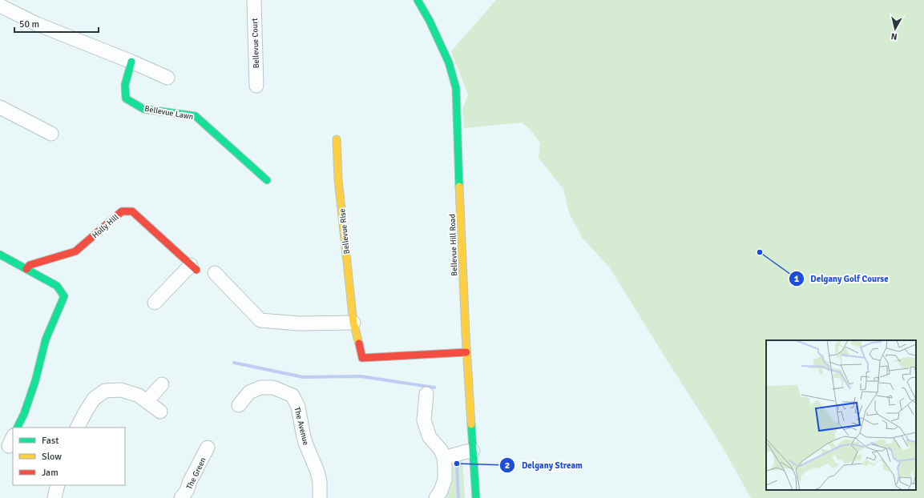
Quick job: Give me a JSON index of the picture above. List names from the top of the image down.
{
  "streets": {
    "street": [
      "Bellevue Court",
      "Bellevue Lawn",
      "Holly Hill",
      "Bellevue Rise",
      "Bellevue Hill Road",
      "The Avenue",
      "The Green"
    ]
  },
  "crossings": [
    ["Bellevue Rise", "Bellevue Hill Road"]
  ],
  "places": ["Delgany Golf Course", "Delgany Stream"],
  "legend": ["Fast", "Slow", "Jam"],
  "scale_bar": "50 m",
  "north": "bottom"
}
